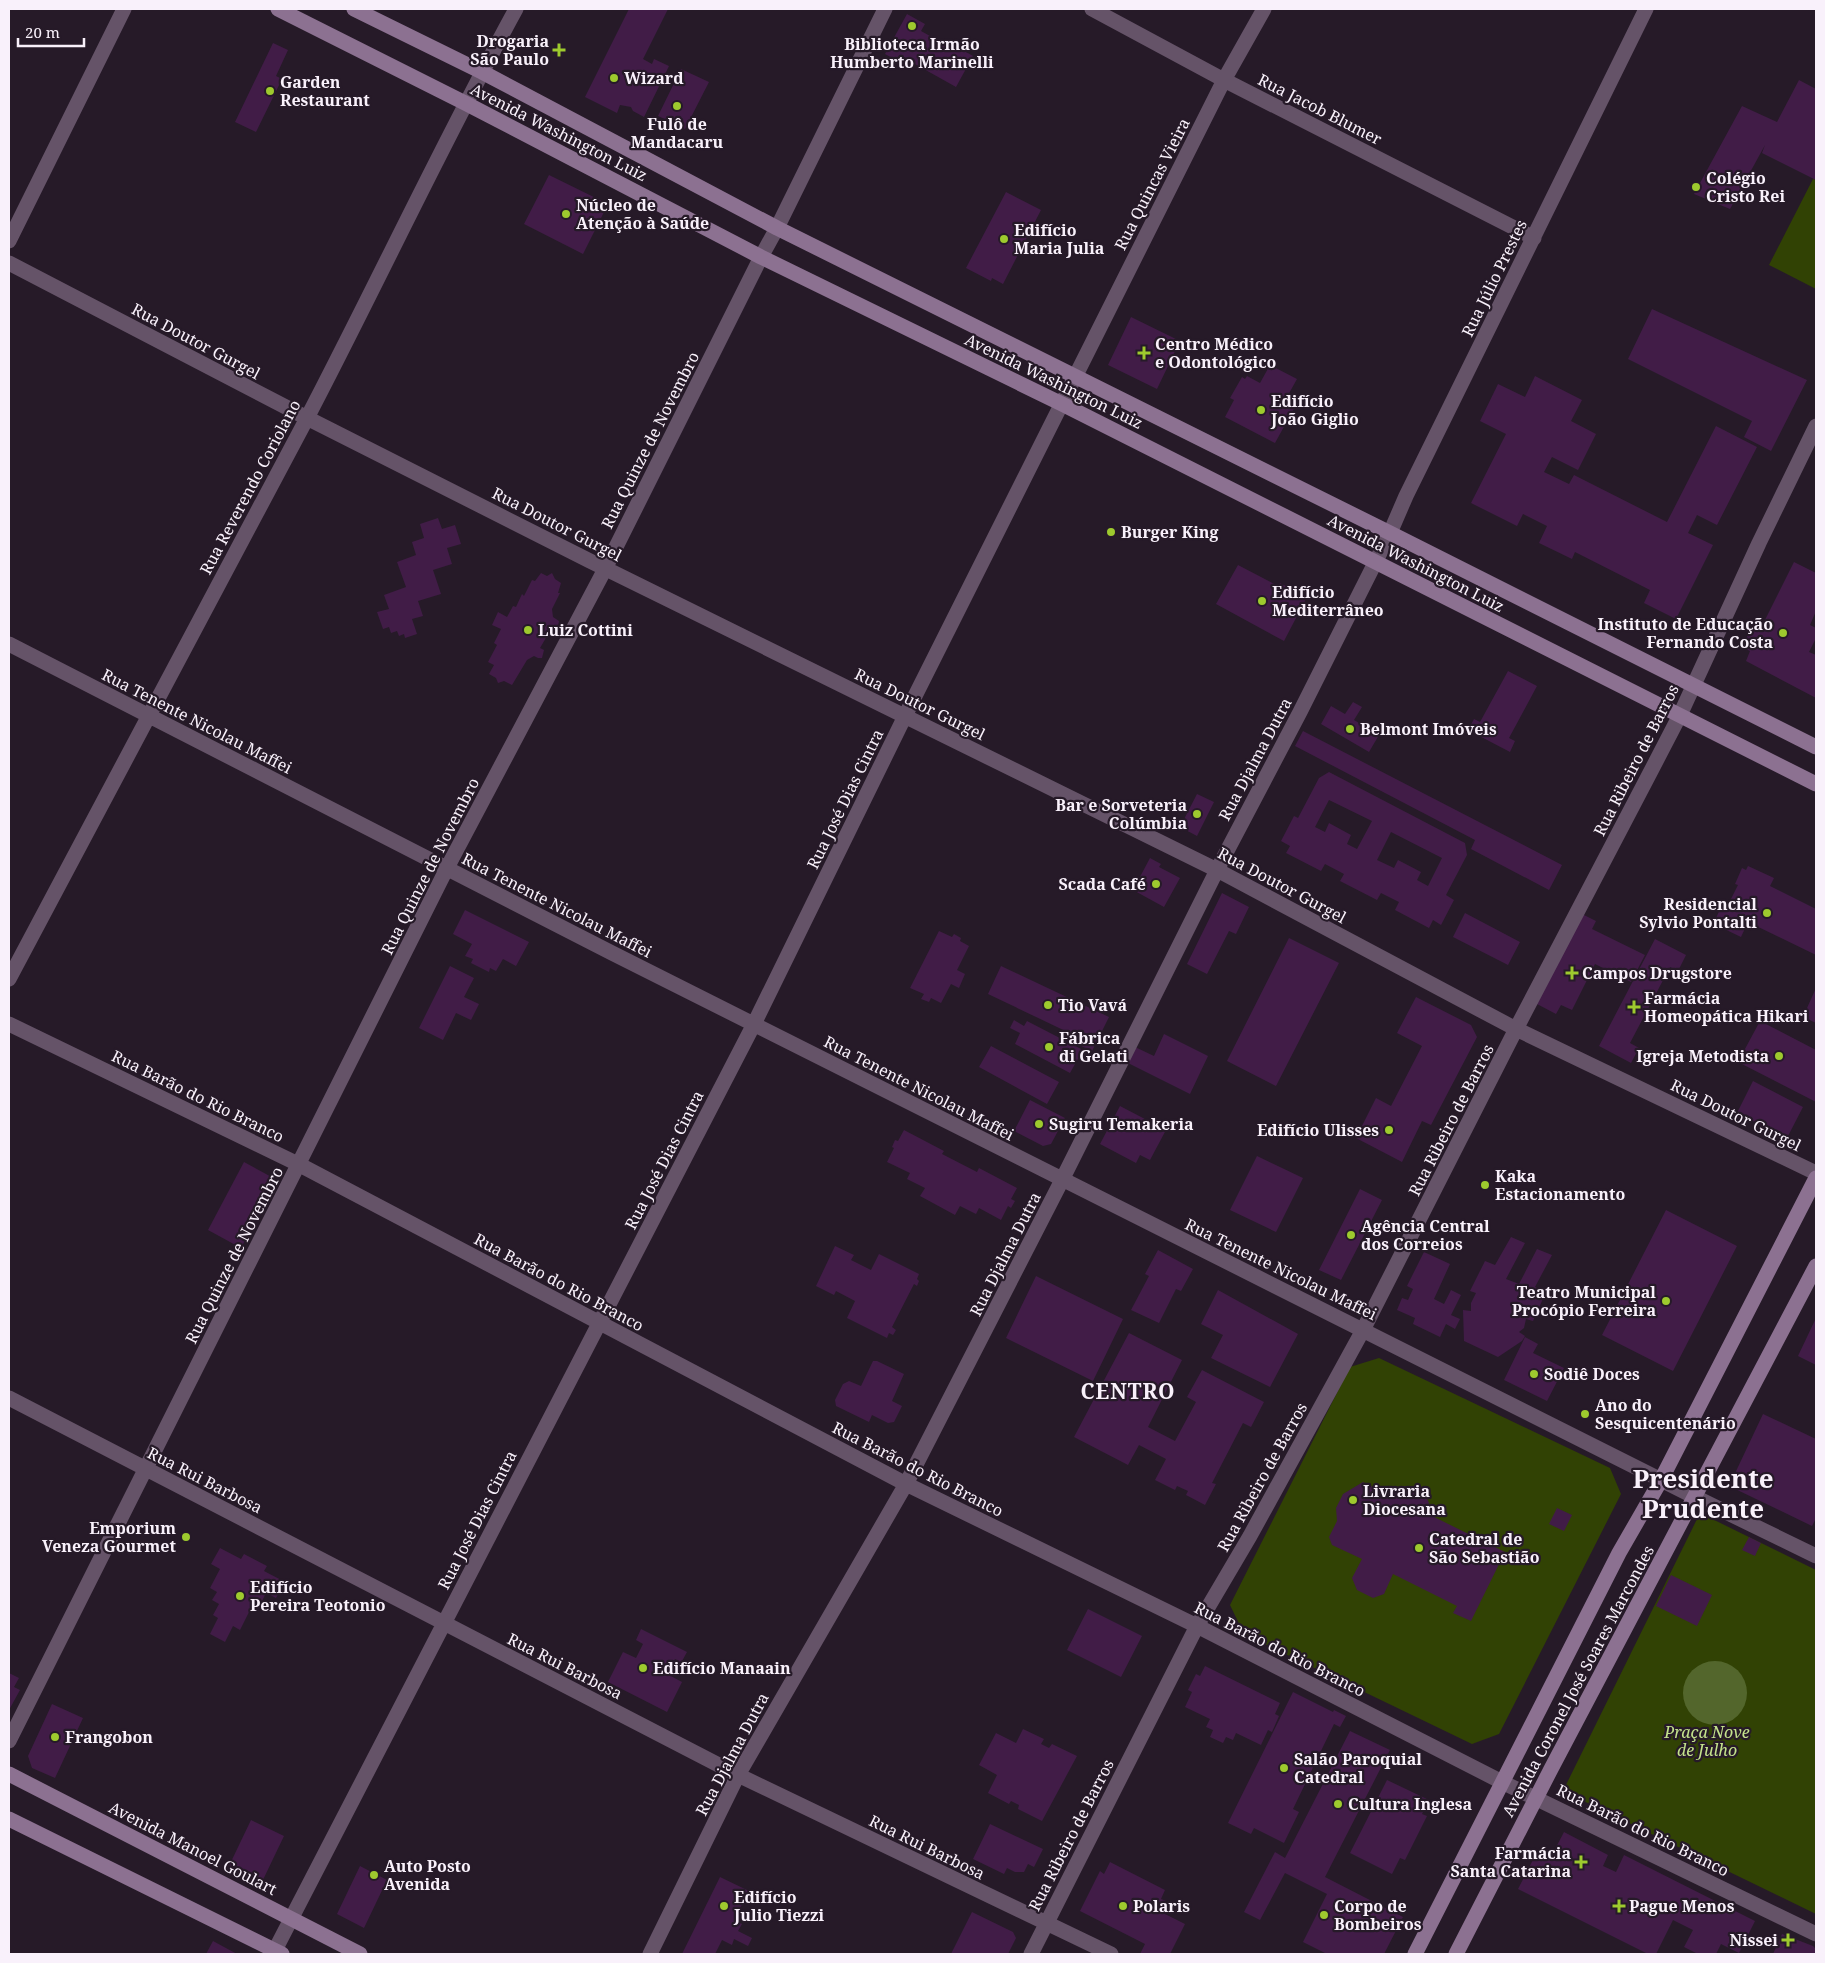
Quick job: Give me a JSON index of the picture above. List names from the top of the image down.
{
  "streets": {
    "main road": ["Avenida Washington Luiz", "Avenida Coronel José Soares Marcondes", "Avenida Manoel Goulart"],
    "street": [
      "Rua Jacob Blumer",
      "Rua Quincas Vieira",
      "Rua Júlio Prestes",
      "Rua Doutor Gurgel",
      "Rua Quinze de Novembro",
      "Rua Reverendo Coriolano",
      "Rua Tenente Nicolau Maffei",
      "Rua Djalma Dutra",
      "Rua Ribeiro de Barros",
      "Rua José Dias Cintra",
      "Rua Barão do Rio Branco",
      "Rua Rui Barbosa"
    ]
  },
  "crossings": [
    ["Rua Jacob Blumer", "Rua Quincas Vieira"],
    ["Rua Jacob Blumer", "Rua Júlio Prestes"],
    ["Avenida Washington Luiz", "Rua Quincas Vieira"],
    ["Avenida Washington Luiz", "Rua Júlio Prestes"],
    ["Avenida Washington Luiz", "Rua Quinze de Novembro"],
    ["Avenida Washington Luiz", "Rua Reverendo Coriolano"],
    ["Avenida Washington Luiz", "Rua Djalma Dutra"],
    ["Avenida Washington Luiz", "Rua Ribeiro de Barros"],
    ["Avenida Washington Luiz", "Rua José Dias Cintra"],
    ["Rua Quincas Vieira", "Rua José Dias Cintra"],
    ["Rua Júlio Prestes", "Rua Djalma Dutra"],
    ["Rua Doutor Gurgel", "Rua Quinze de Novembro"],
    ["Rua Doutor Gurgel", "Rua Reverendo Coriolano"],
    ["Rua Doutor Gurgel", "Rua Djalma Dutra"],
    ["Rua Doutor Gurgel", "Rua Ribeiro de Barros"],
    ["Rua Doutor Gurgel", "Rua José Dias Cintra"],
    ["Rua Quinze de Novembro", "Rua Tenente Nicolau Maffei"],
    ["Rua Quinze de Novembro", "Rua Barão do Rio Branco"],
    ["Rua Quinze de Novembro", "Rua Rui Barbosa"],
    ["Rua Reverendo Coriolano", "Rua Tenente Nicolau Maffei"],
    ["Rua Tenente Nicolau Maffei", "Rua Djalma Dutra"],
    ["Rua Tenente Nicolau Maffei", "Rua Ribeiro de Barros"],
    ["Rua Tenente Nicolau Maffei", "Rua José Dias Cintra"],
    ["Rua Tenente Nicolau Maffei", "Avenida Coronel José Soares Marcondes"],
    ["Rua Djalma Dutra", "Rua Barão do Rio Branco"],
    ["Rua Djalma Dutra", "Rua Rui Barbosa"],
    ["Rua Ribeiro de Barros", "Rua Barão do Rio Branco"],
    ["Rua Ribeiro de Barros", "Rua Rui Barbosa"],
    ["Rua José Dias Cintra", "Rua Barão do Rio Branco"],
    ["Rua José Dias Cintra", "Rua Rui Barbosa"],
    ["Rua José Dias Cintra", "Avenida Manoel Goulart"],
    ["Rua Barão do Rio Branco", "Avenida Coronel José Soares Marcondes"]
  ],
  "districts": ["CENTRO", "Presidente Prudente"],
  "parks": ["Praça Nove de Julho"],
  "places": {
    "other": [
      "Biblioteca Irmão Humberto Marinelli",
      "Wizard",
      "Garden Restaurant",
      "Fulô de Mandacaru",
      "Colégio Cristo Rei",
      "Núcleo de Atenção à Saúde",
      "Edifício Maria Julia",
      "Edifício João Giglio",
      "Burger King",
      "Edifício Mediterrâneo",
      "Luiz Cottini",
      "Instituto de Educação Fernando Costa",
      "Belmont Imóveis",
      "Bar e Sorveteria Colúmbia",
      "Scada Café",
      "Residencial Sylvio Pontalti",
      "Tio Vavá",
      "Fábrica di Gelati",
      "Igreja Metodista",
      "Sugiru Temakeria",
      "Edifício Ulisses",
      "Kaka Estacionamento",
      "Agência Central dos Correios",
      "Teatro Municipal Procópio Ferreira",
      "Sodiê Doces",
      "Ano do Sesquicentenário",
      "Livraria Diocesana",
      "Emporium Veneza Gourmet",
      "Catedral de São Sebastião",
      "Edifício Pereira Teotonio",
      "Edifício Manaain",
      "Frangobon",
      "Salão Paroquial Catedral",
      "Cultura Inglesa",
      "Auto Posto Avenida",
      "Edifício Julio Tiezzi",
      "Polaris",
      "Corpo de Bombeiros"
    ],
    "health": [
      "Drogaria São Paulo",
      "Centro Médico e Odontológico",
      "Campos Drugstore",
      "Farmácia Homeopática Hikari",
      "Farmácia Santa Catarina",
      "Pague Menos",
      "Nissei"
    ]
  },
  "scale_bar": "20 m"
}
